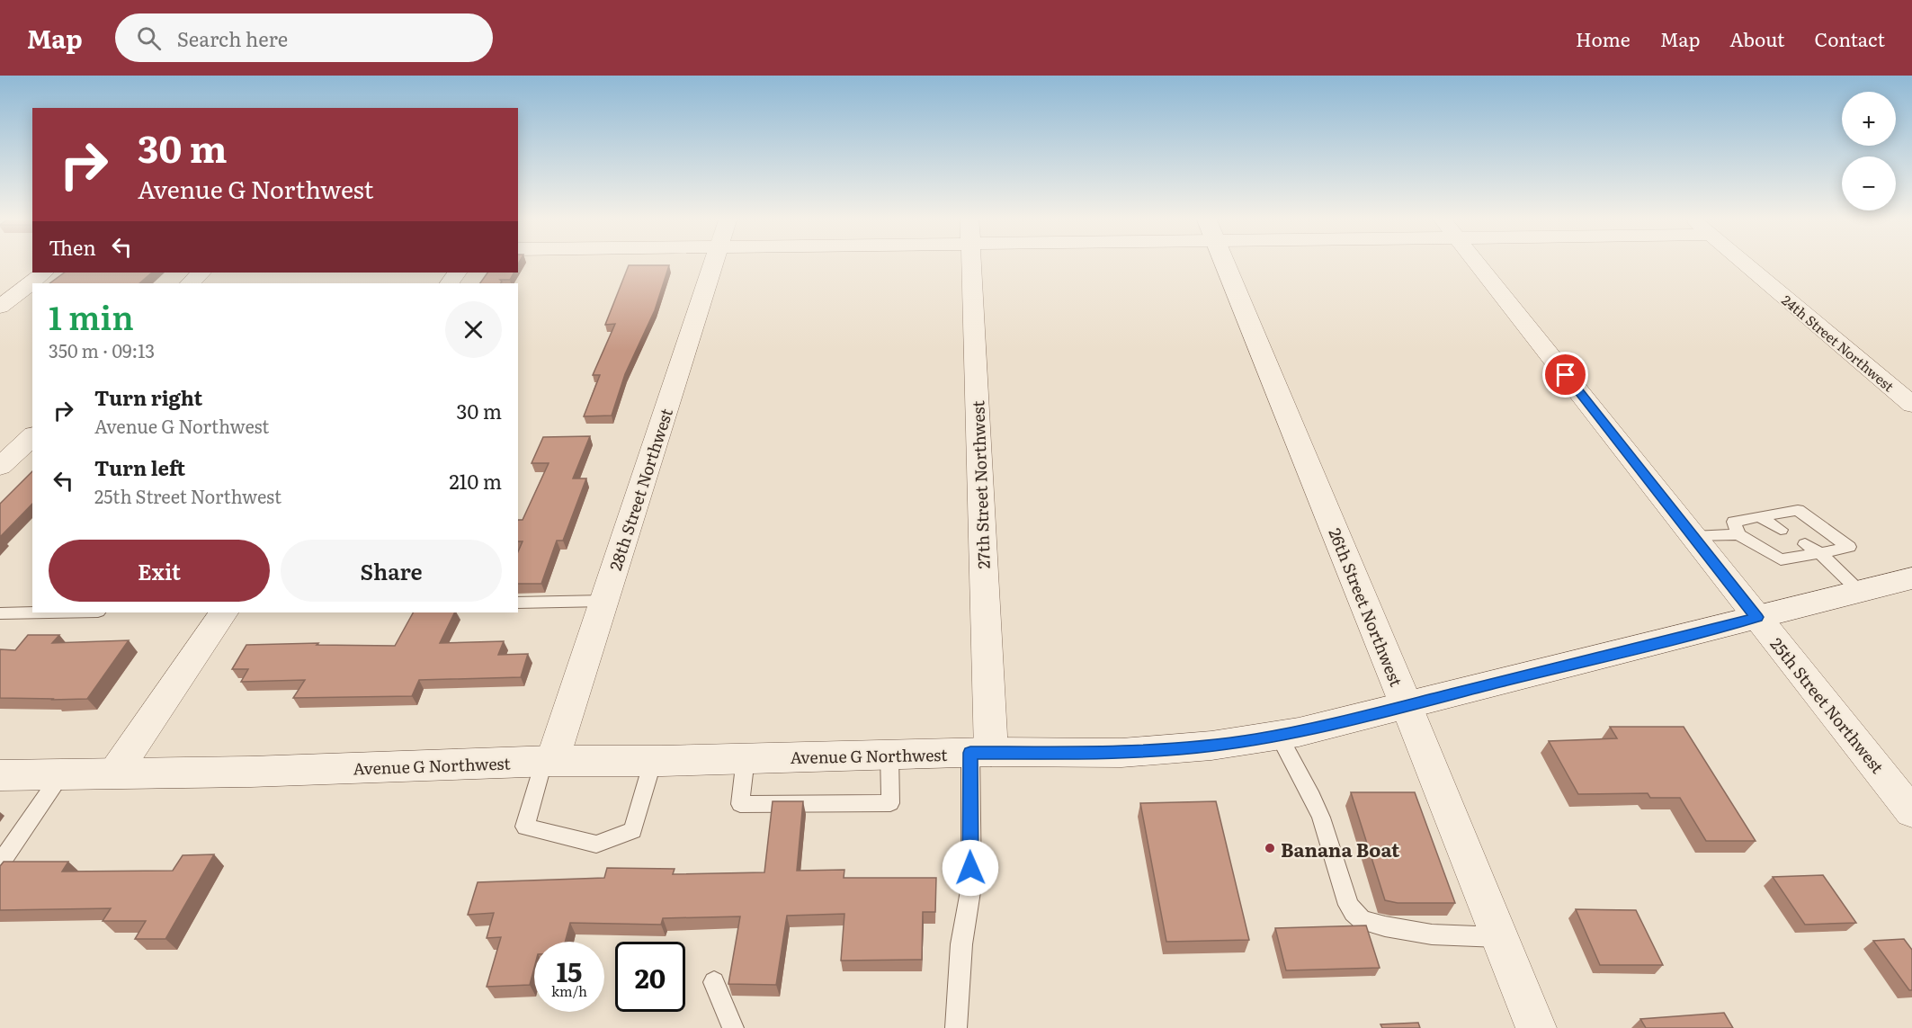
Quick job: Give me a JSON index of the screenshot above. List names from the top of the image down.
{
  "streets": {
    "main road": ["26th Street Northwest", "Avenue G Northwest"],
    "street": [
      "24th Street Northwest",
      "27th Street Northwest",
      "28th Street Northwest",
      "25th Street Northwest"
    ]
  },
  "crossings": [
    ["27th Street Northwest", "Avenue G Northwest"],
    ["28th Street Northwest", "Avenue G Northwest"],
    ["26th Street Northwest", "Avenue G Northwest"],
    ["25th Street Northwest", "Avenue G Northwest"]
  ],
  "places": ["Banana Boat"],
  "page": {
    "header": "Map",
    "search": "Search here",
    "nav": [
      "Home",
      "Map",
      "About",
      "Contact"
    ],
    "map_buttons": ["+", "−"],
    "turn": ["30 m", "Avenue G Northwest"],
    "then": "Then",
    "heading": ["1 min", "350 m · 09:13"],
    "list": [
      {
        "name": "Turn right",
        "note": "Avenue G Northwest",
        "value": "30 m"
      },
      {
        "name": "Turn left",
        "note": "25th Street Northwest",
        "value": "210 m"
      }
    ],
    "buttons": ["Exit", "Share"],
    "speed": "15 km/h",
    "limit": "20"
  }
}
